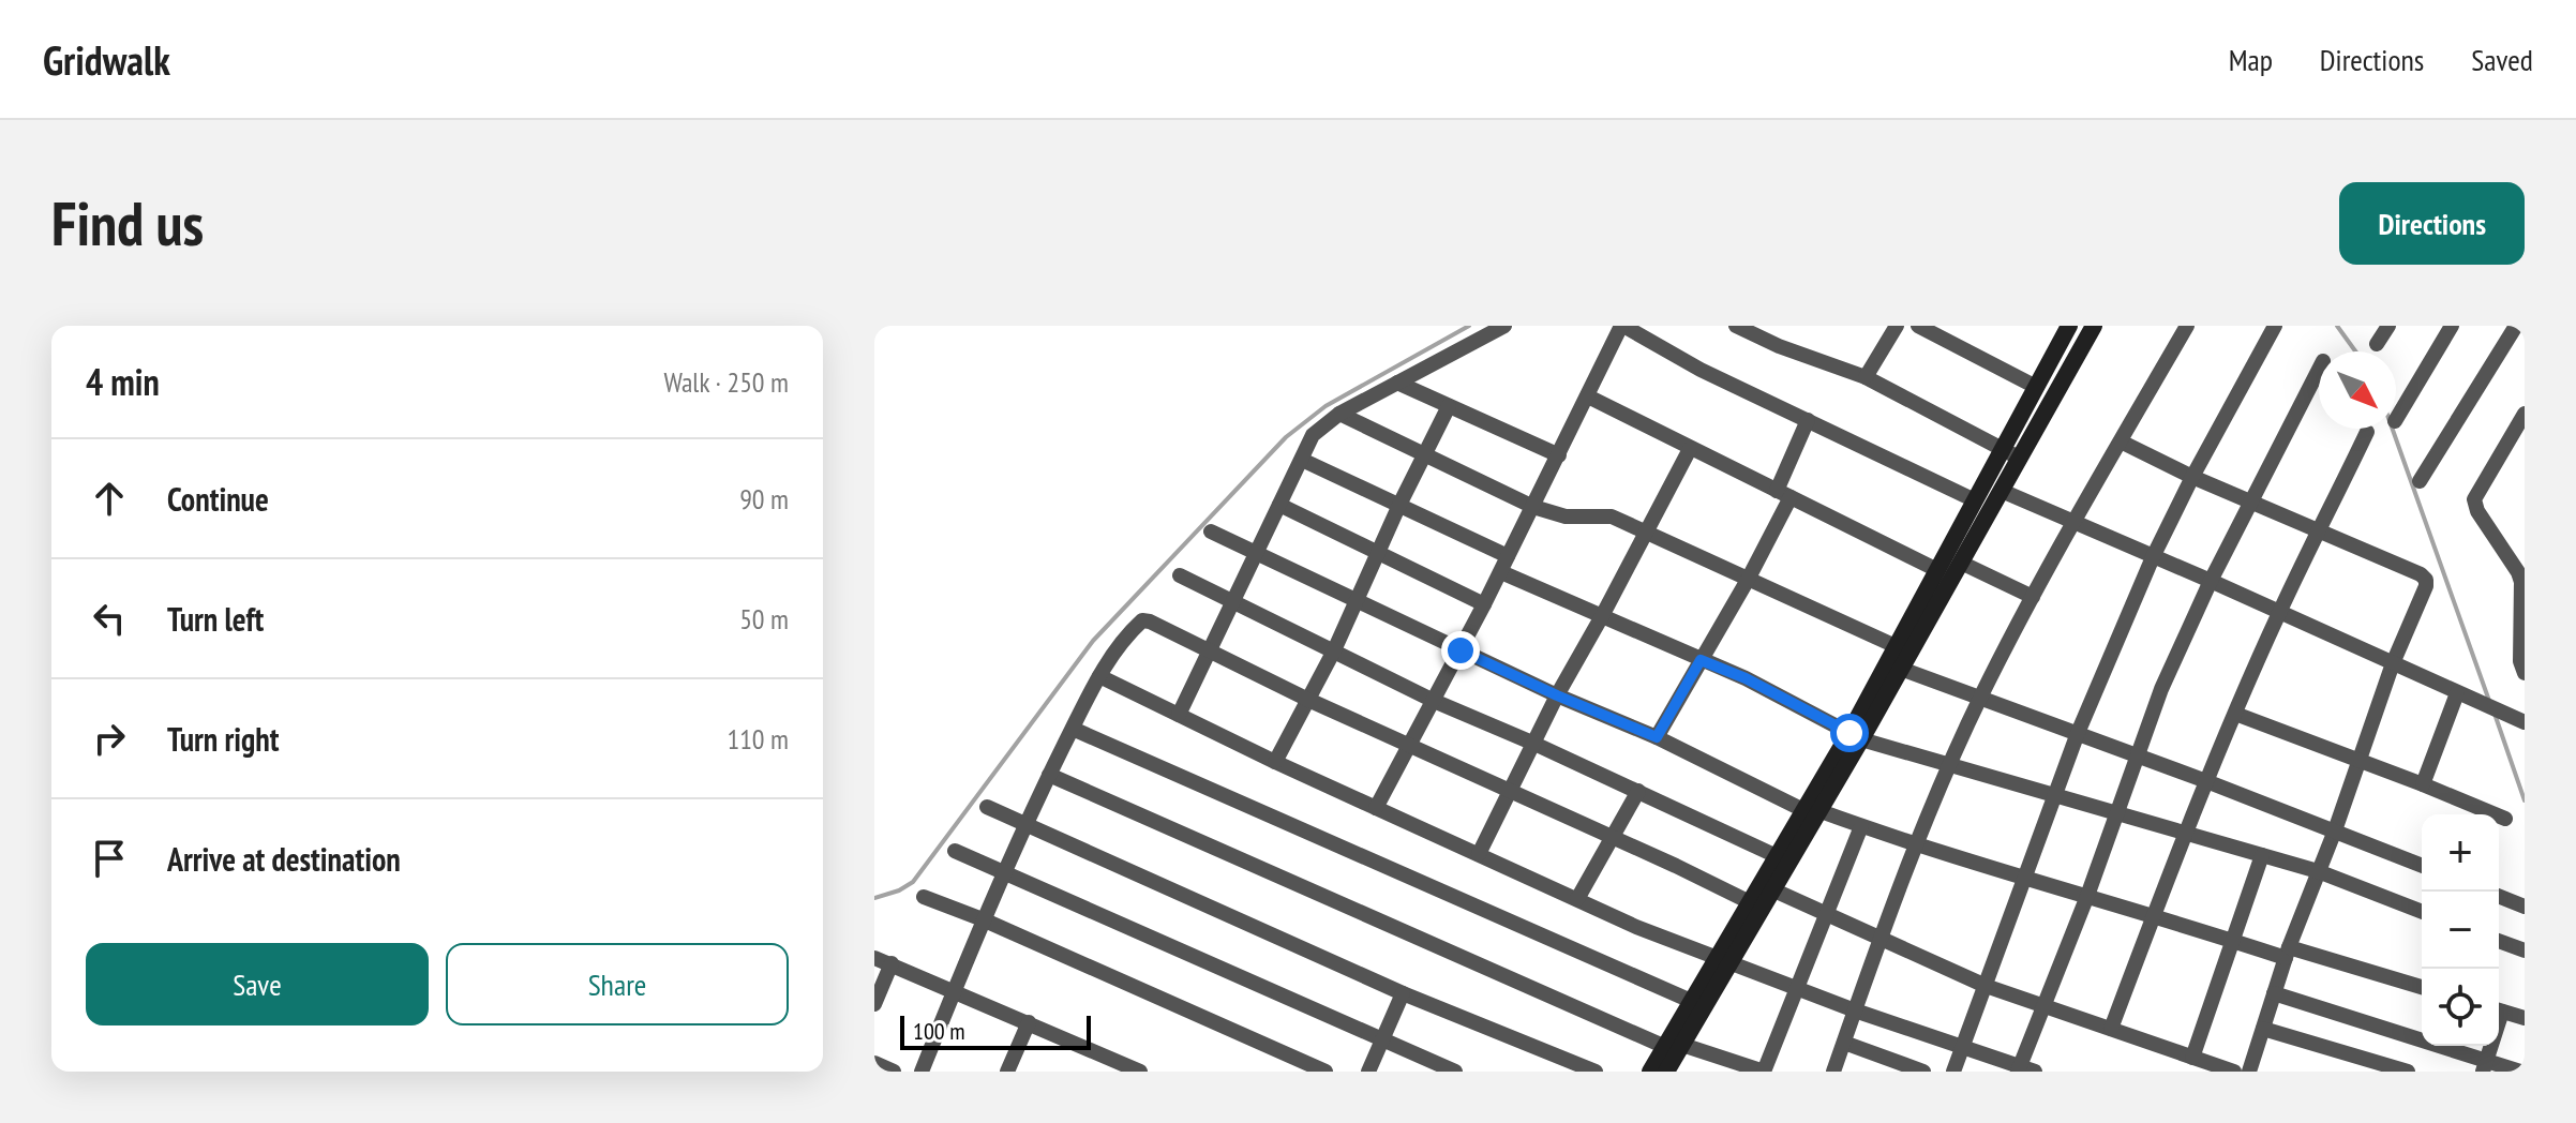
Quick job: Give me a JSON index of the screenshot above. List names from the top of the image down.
{
  "scale_bar": "100 m",
  "north": "bottom right",
  "page": {
    "header": "Gridwalk",
    "nav": ["Map", "Directions", "Saved"],
    "buttons": [
      "Directions",
      ["Save", "Share"]
    ],
    "title": "Find us",
    "heading": ["4 min", "Walk · 250 m"],
    "list": [
      ["Continue", "90 m"],
      ["Turn left", "50 m"],
      ["Turn right", "110 m"],
      "Arrive at destination"
    ],
    "map_buttons": ["+", "−"],
    "scale": "100 m"
  }
}
